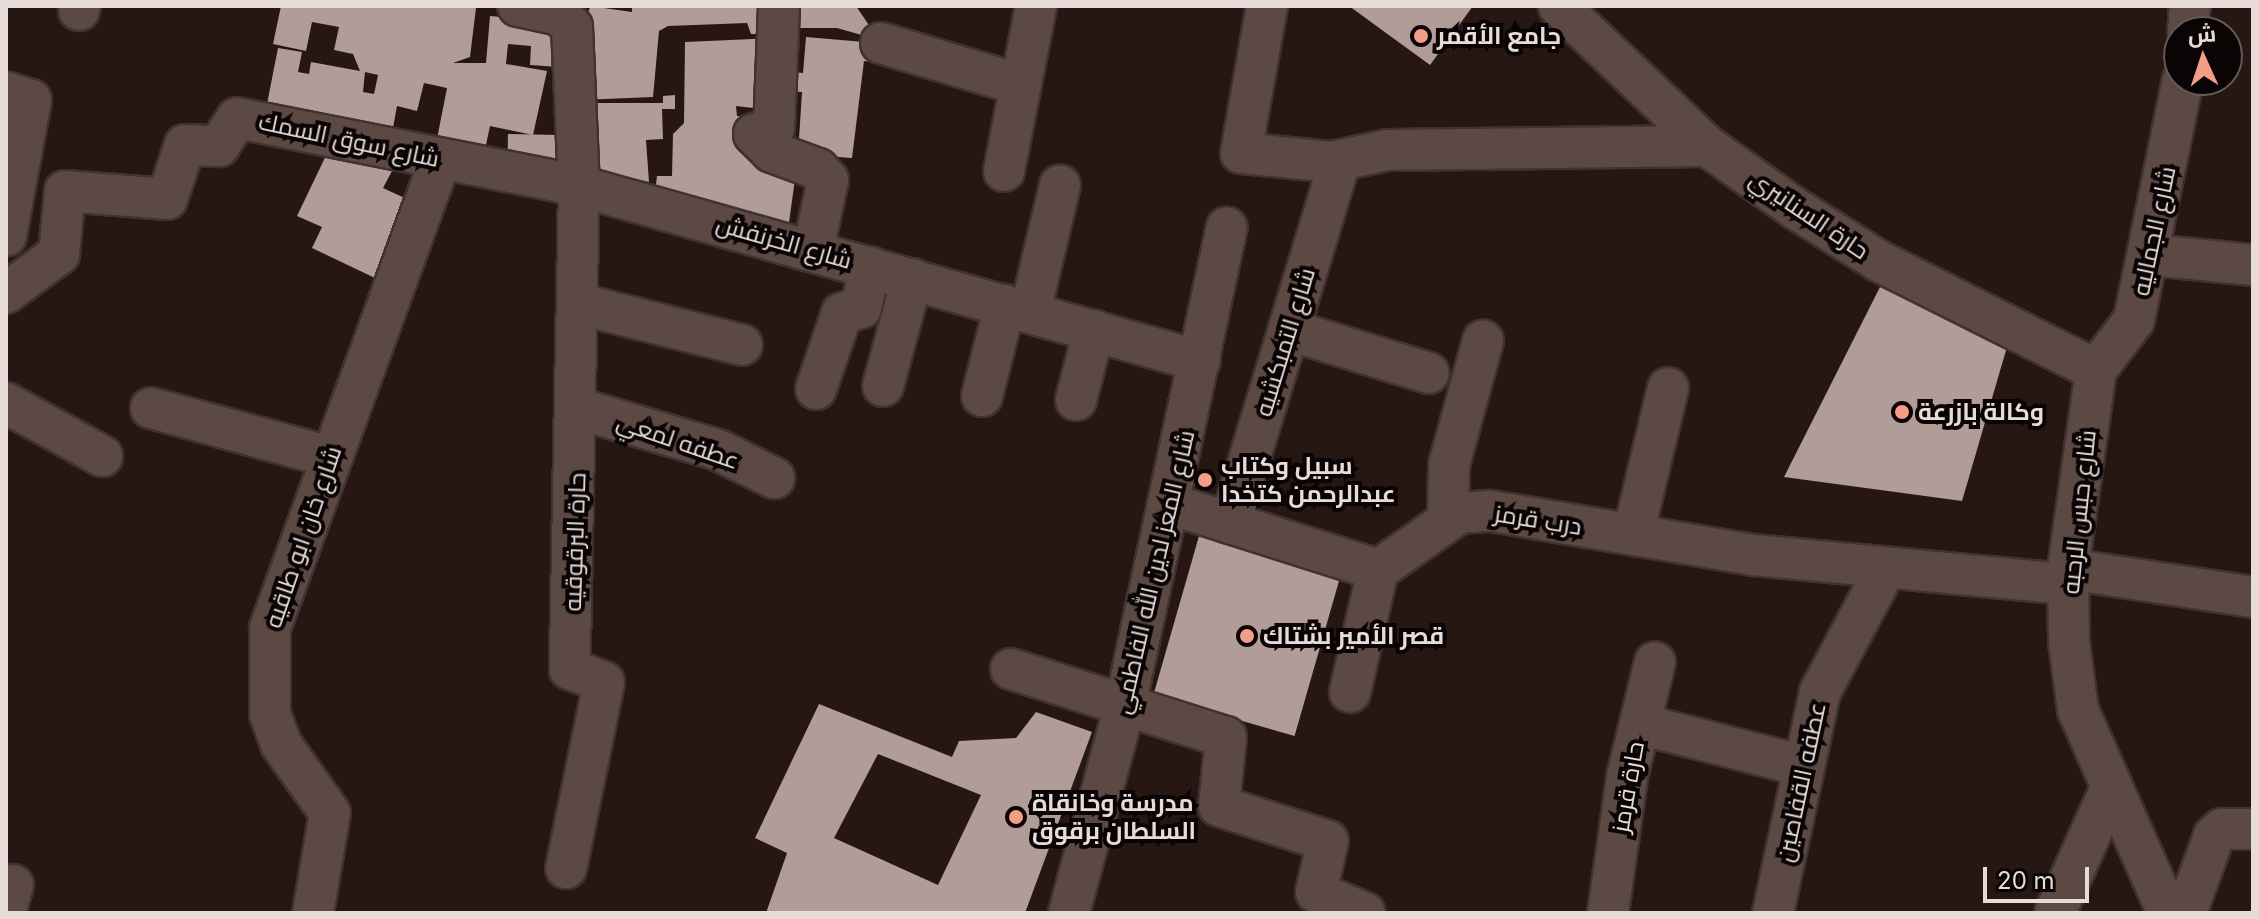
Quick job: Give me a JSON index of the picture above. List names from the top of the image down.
{
  "streets": {
    "street": [
      "شارع سوق السمك",
      "حارة السنانيري",
      "شارع الجماليه",
      "شارع الخرنفش",
      "شارع التمبكشيه",
      "عطفه لمعي",
      "شارع حبس الرحبه",
      "درب قرمز",
      "شارع خان ابو طاقيه",
      "حارة البرقوقيه",
      "شارع المعز لدين الله الفاطمي",
      "عطفه القفاصين",
      "حارة قرمز"
    ]
  },
  "crossings": [
    ["شارع سوق السمك", "شارع الخرنفش"],
    ["شارع سوق السمك", "شارع خان ابو طاقيه"],
    ["شارع سوق السمك", "حارة البرقوقيه"],
    ["حارة السنانيري", "شارع الجماليه"],
    ["حارة السنانيري", "شارع حبس الرحبه"],
    ["شارع الجماليه", "شارع حبس الرحبه"],
    ["شارع الخرنفش", "حارة البرقوقيه"],
    ["شارع الخرنفش", "شارع المعز لدين الله الفاطمي"],
    ["عطفه لمعي", "حارة البرقوقيه"],
    ["شارع حبس الرحبه", "درب قرمز"],
    ["درب قرمز", "عطفه القفاصين"]
  ],
  "places": [
    "جامع الأقمر",
    "وكالة بازرعة",
    "سبيل وكتاب عبدالرحمن كتخدا",
    "قصر الأمير بشتاك",
    "مدرسة وخانقاة السلطان برقوق"
  ],
  "scale_bar": "20 m",
  "north": "top"
}
